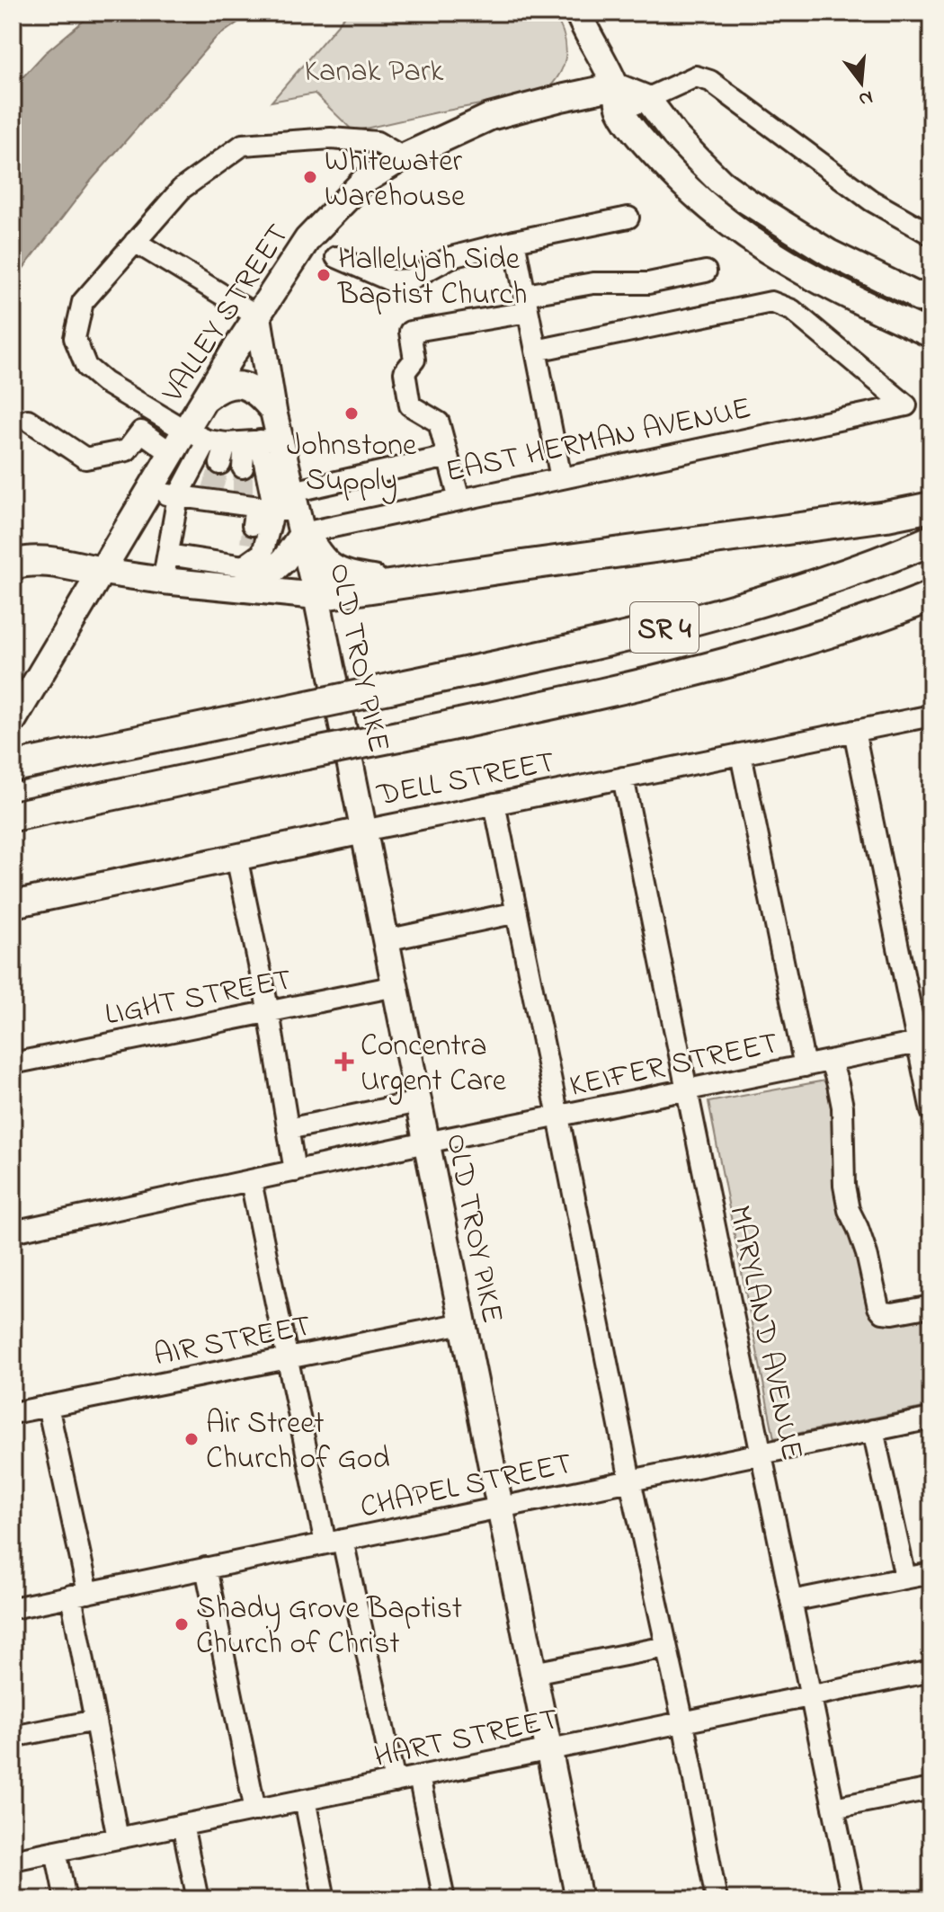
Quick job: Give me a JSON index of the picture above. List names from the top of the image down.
{
  "streets": {
    "highway": ["SR 4"],
    "main road": ["VALLEY STREET", "OLD TROY PIKE", "DELL STREET"],
    "street": [
      "EAST HERMAN AVENUE",
      "LIGHT STREET",
      "KEIFER STREET",
      "MARYLAND AVENUE",
      "AIR STREET",
      "CHAPEL STREET",
      "HART STREET"
    ]
  },
  "crossings": [
    ["VALLEY STREET", "OLD TROY PIKE"],
    ["EAST HERMAN AVENUE", "OLD TROY PIKE"],
    ["OLD TROY PIKE", "DELL STREET"],
    ["OLD TROY PIKE", "LIGHT STREET"],
    ["OLD TROY PIKE", "KEIFER STREET"],
    ["OLD TROY PIKE", "AIR STREET"],
    ["OLD TROY PIKE", "CHAPEL STREET"],
    ["OLD TROY PIKE", "HART STREET"],
    ["DELL STREET", "MARYLAND AVENUE"],
    ["KEIFER STREET", "MARYLAND AVENUE"],
    ["MARYLAND AVENUE", "CHAPEL STREET"],
    ["MARYLAND AVENUE", "HART STREET"]
  ],
  "parks": ["Kanak Park"],
  "places": {
    "other": [
      "Whitewater Warehouse",
      "Hallelujah Side Baptist Church",
      "Johnstone Supply",
      "Air Street Church of God",
      "Shady Grove Baptist Church of Christ"
    ],
    "health": ["Concentra Urgent Care"]
  },
  "north": "bottom"
}
